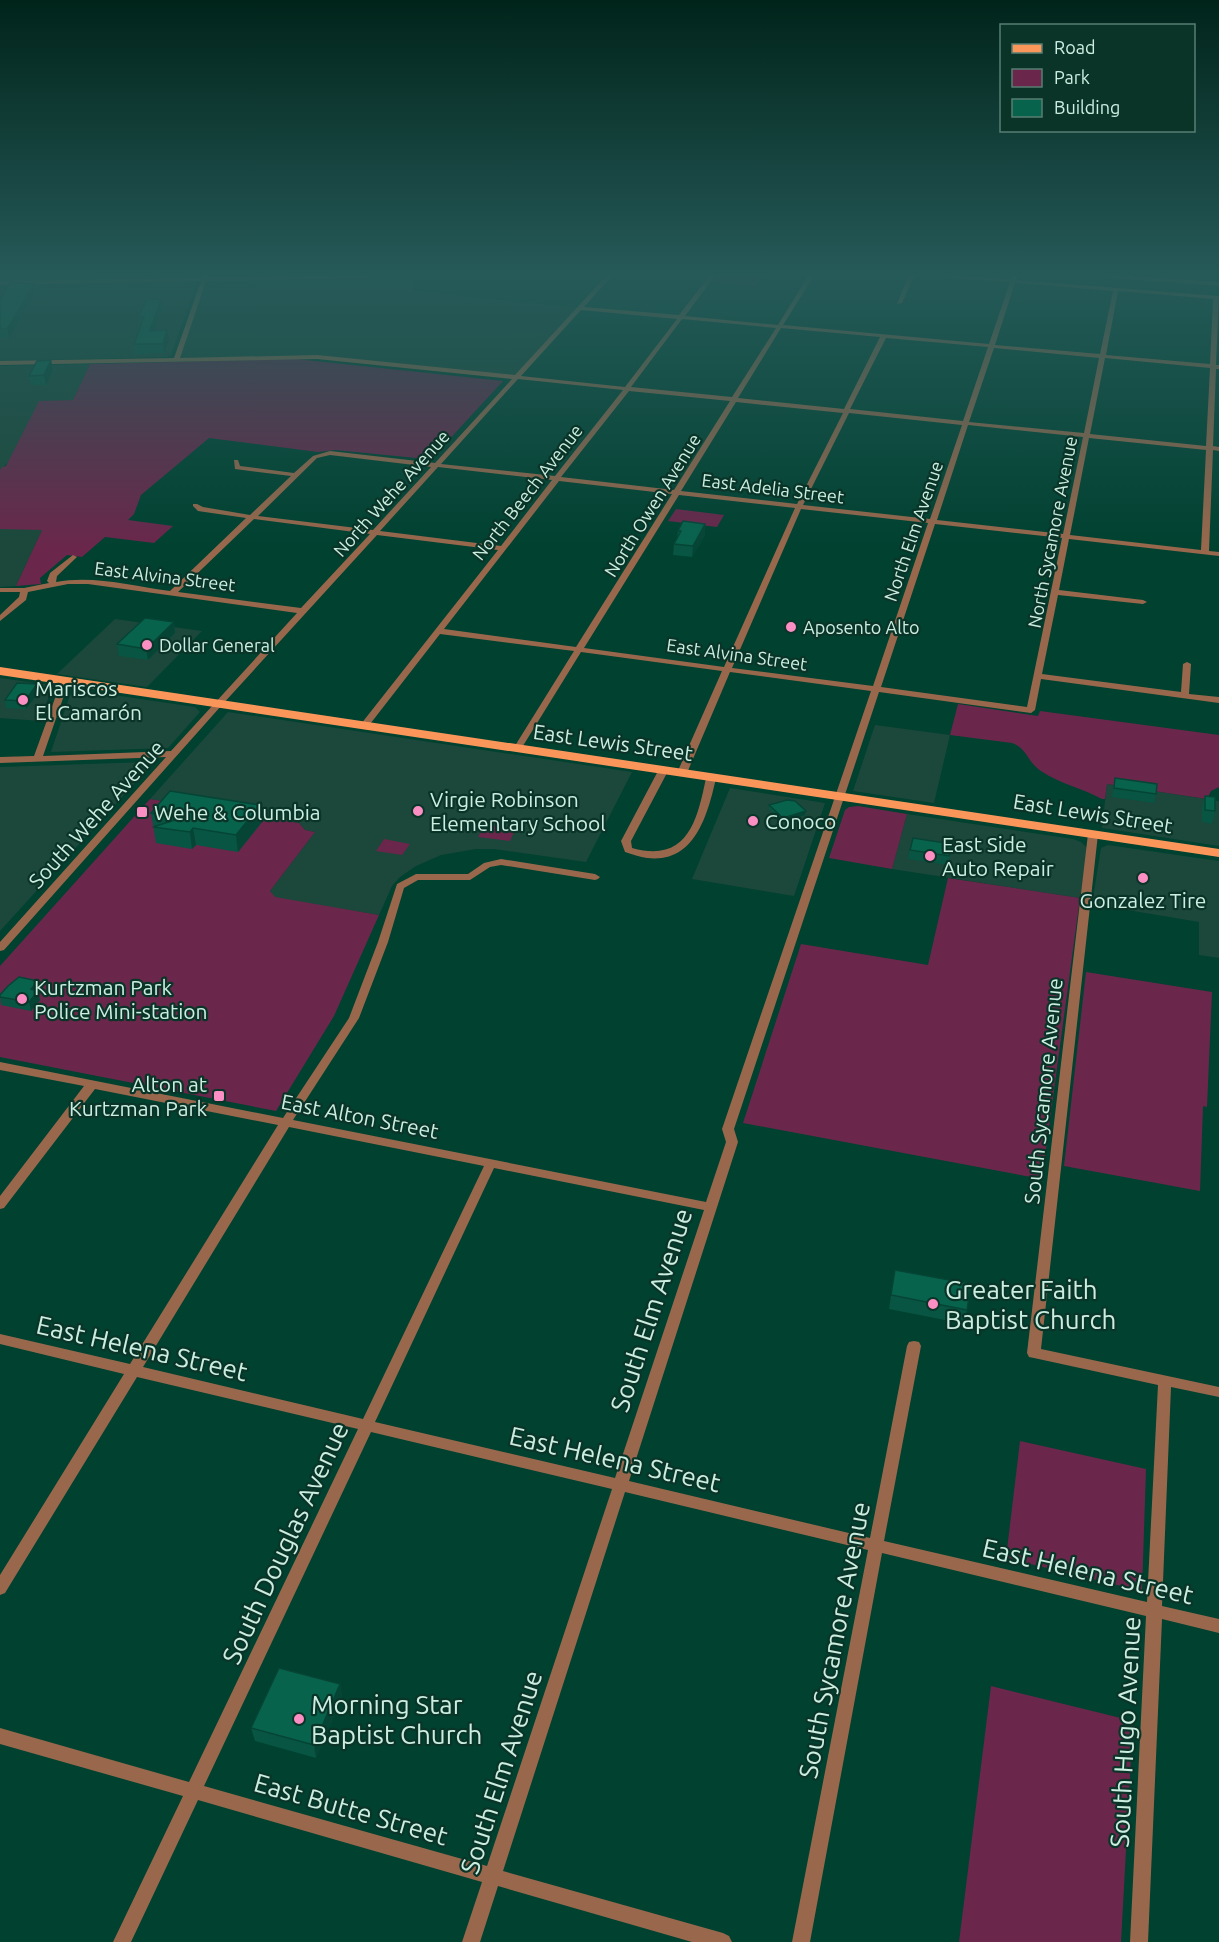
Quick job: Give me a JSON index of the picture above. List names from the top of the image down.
{
  "streets": {
    "main road": ["East Lewis Street"],
    "street": [
      "East Adelia Street",
      "North Beech Avenue",
      "North Wehe Avenue",
      "North Owen Avenue",
      "North Elm Avenue",
      "North Sycamore Avenue",
      "East Alvina Street",
      "South Wehe Avenue",
      "South Sycamore Avenue",
      "East Alton Street",
      "South Elm Avenue",
      "East Helena Street",
      "South Douglas Avenue",
      "South Hugo Avenue",
      "East Butte Street"
    ]
  },
  "crossings": [
    ["East Adelia Street", "North Beech Avenue"],
    ["East Adelia Street", "North Wehe Avenue"],
    ["East Adelia Street", "North Owen Avenue"],
    ["East Adelia Street", "North Elm Avenue"],
    ["East Adelia Street", "North Sycamore Avenue"],
    ["North Beech Avenue", "East Alvina Street"],
    ["North Beech Avenue", "East Lewis Street"],
    ["North Wehe Avenue", "East Alvina Street"],
    ["North Wehe Avenue", "East Lewis Street"],
    ["North Wehe Avenue", "South Wehe Avenue"],
    ["North Owen Avenue", "East Alvina Street"],
    ["North Owen Avenue", "East Lewis Street"],
    ["North Elm Avenue", "East Alvina Street"],
    ["North Elm Avenue", "East Lewis Street"],
    ["North Elm Avenue", "South Elm Avenue"],
    ["North Sycamore Avenue", "East Alvina Street"],
    ["East Lewis Street", "South Wehe Avenue"],
    ["East Lewis Street", "South Sycamore Avenue"],
    ["East Lewis Street", "South Elm Avenue"],
    ["South Sycamore Avenue", "East Helena Street"],
    ["South Sycamore Avenue", "South Hugo Avenue"],
    ["East Alton Street", "South Elm Avenue"],
    ["East Alton Street", "South Douglas Avenue"],
    ["South Elm Avenue", "East Helena Street"],
    ["South Elm Avenue", "East Butte Street"],
    ["East Helena Street", "South Douglas Avenue"],
    ["East Helena Street", "South Hugo Avenue"],
    ["South Douglas Avenue", "East Butte Street"]
  ],
  "places": {
    "other": [
      "Aposento Alto",
      "Dollar General",
      "Mariscos El Camarón",
      "Virgie Robinson Elementary School",
      "Conoco",
      "East Side Auto Repair",
      "Gonzalez Tire",
      "Kurtzman Park Police Mini-station",
      "Greater Faith Baptist Church",
      "Morning Star Baptist Church"
    ],
    "transit": ["Wehe & Columbia", "Alton at Kurtzman Park"]
  },
  "legend": ["Road", "Park", "Building"]
}
